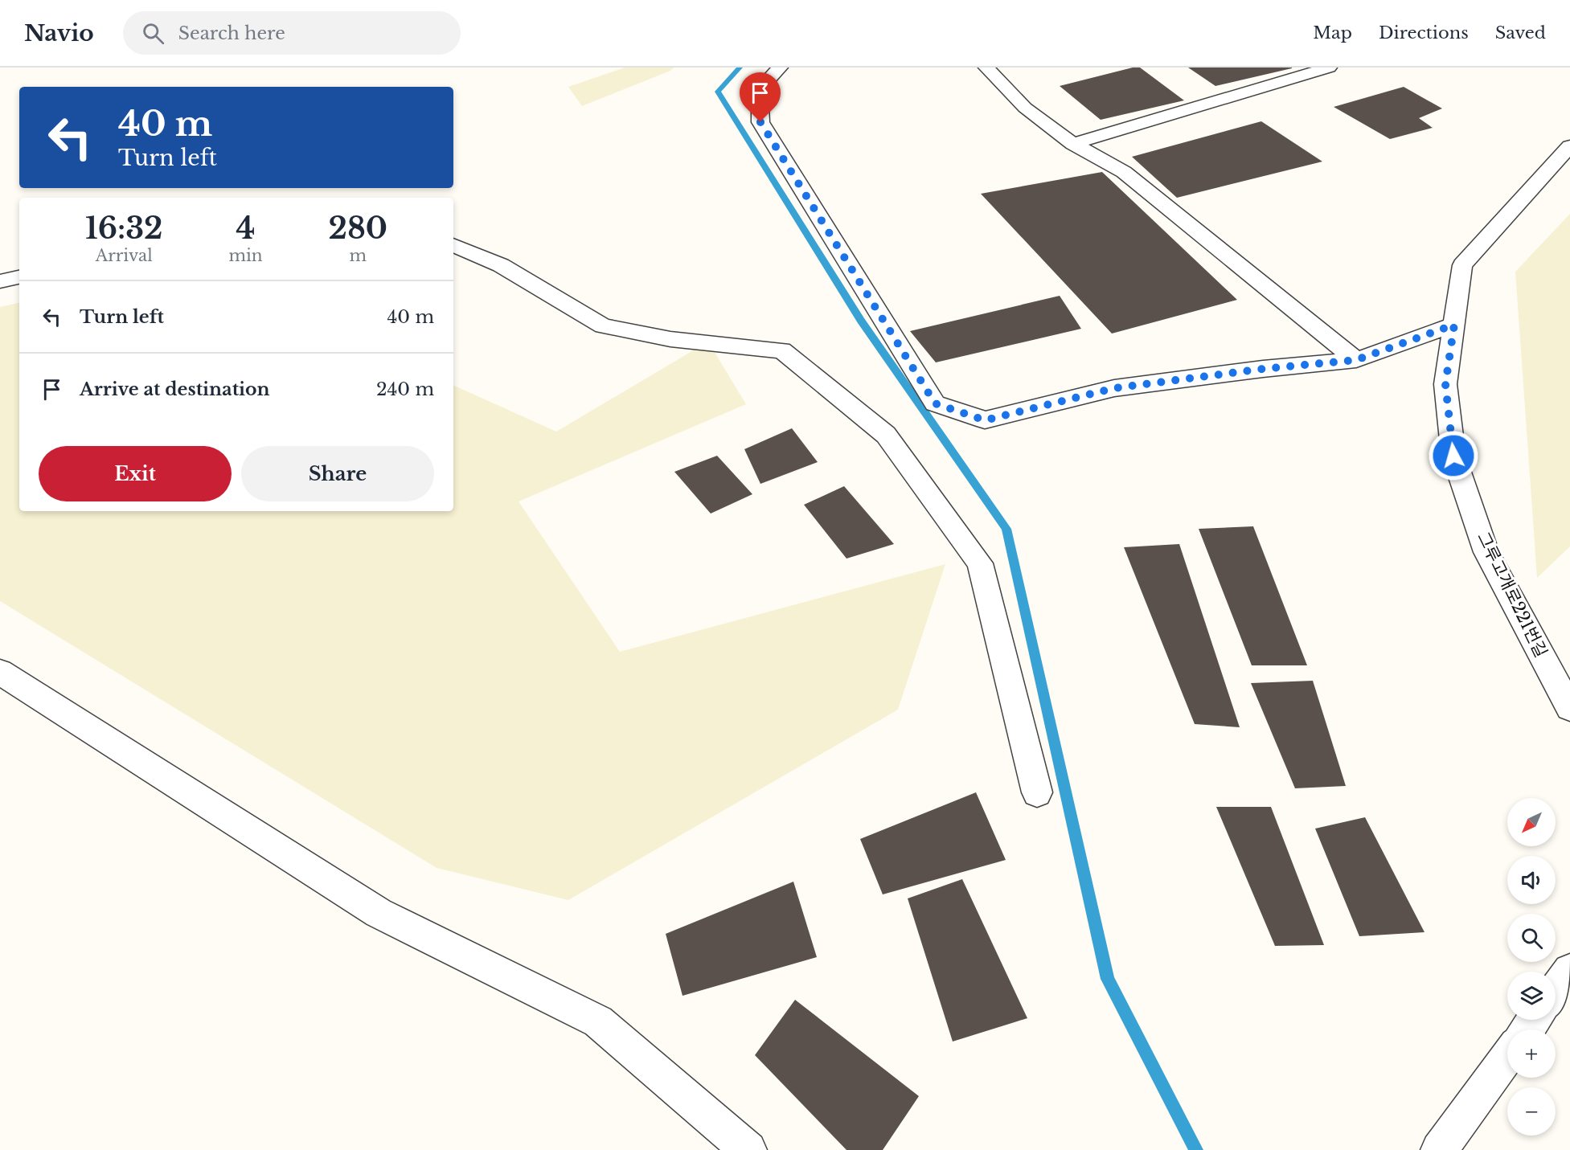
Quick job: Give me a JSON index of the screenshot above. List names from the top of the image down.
{
  "streets": {
    "street": ["그루고개로221번길"]
  },
  "north": "bottom left",
  "page": {
    "header": "Navio",
    "search": "Search here",
    "nav": ["Map", "Directions", "Saved"],
    "turn": ["40 m", "Turn left"],
    "eta": [
      "16:32",
      "Arrival",
      "4",
      "min",
      "280",
      "m"
    ],
    "list": [
      {
        "name": "Turn left",
        "value": "40 m"
      },
      {
        "name": "Arrive at destination",
        "value": "240 m"
      }
    ],
    "buttons": ["Exit", "Share"],
    "map_buttons": ["+", "−"]
  }
}
